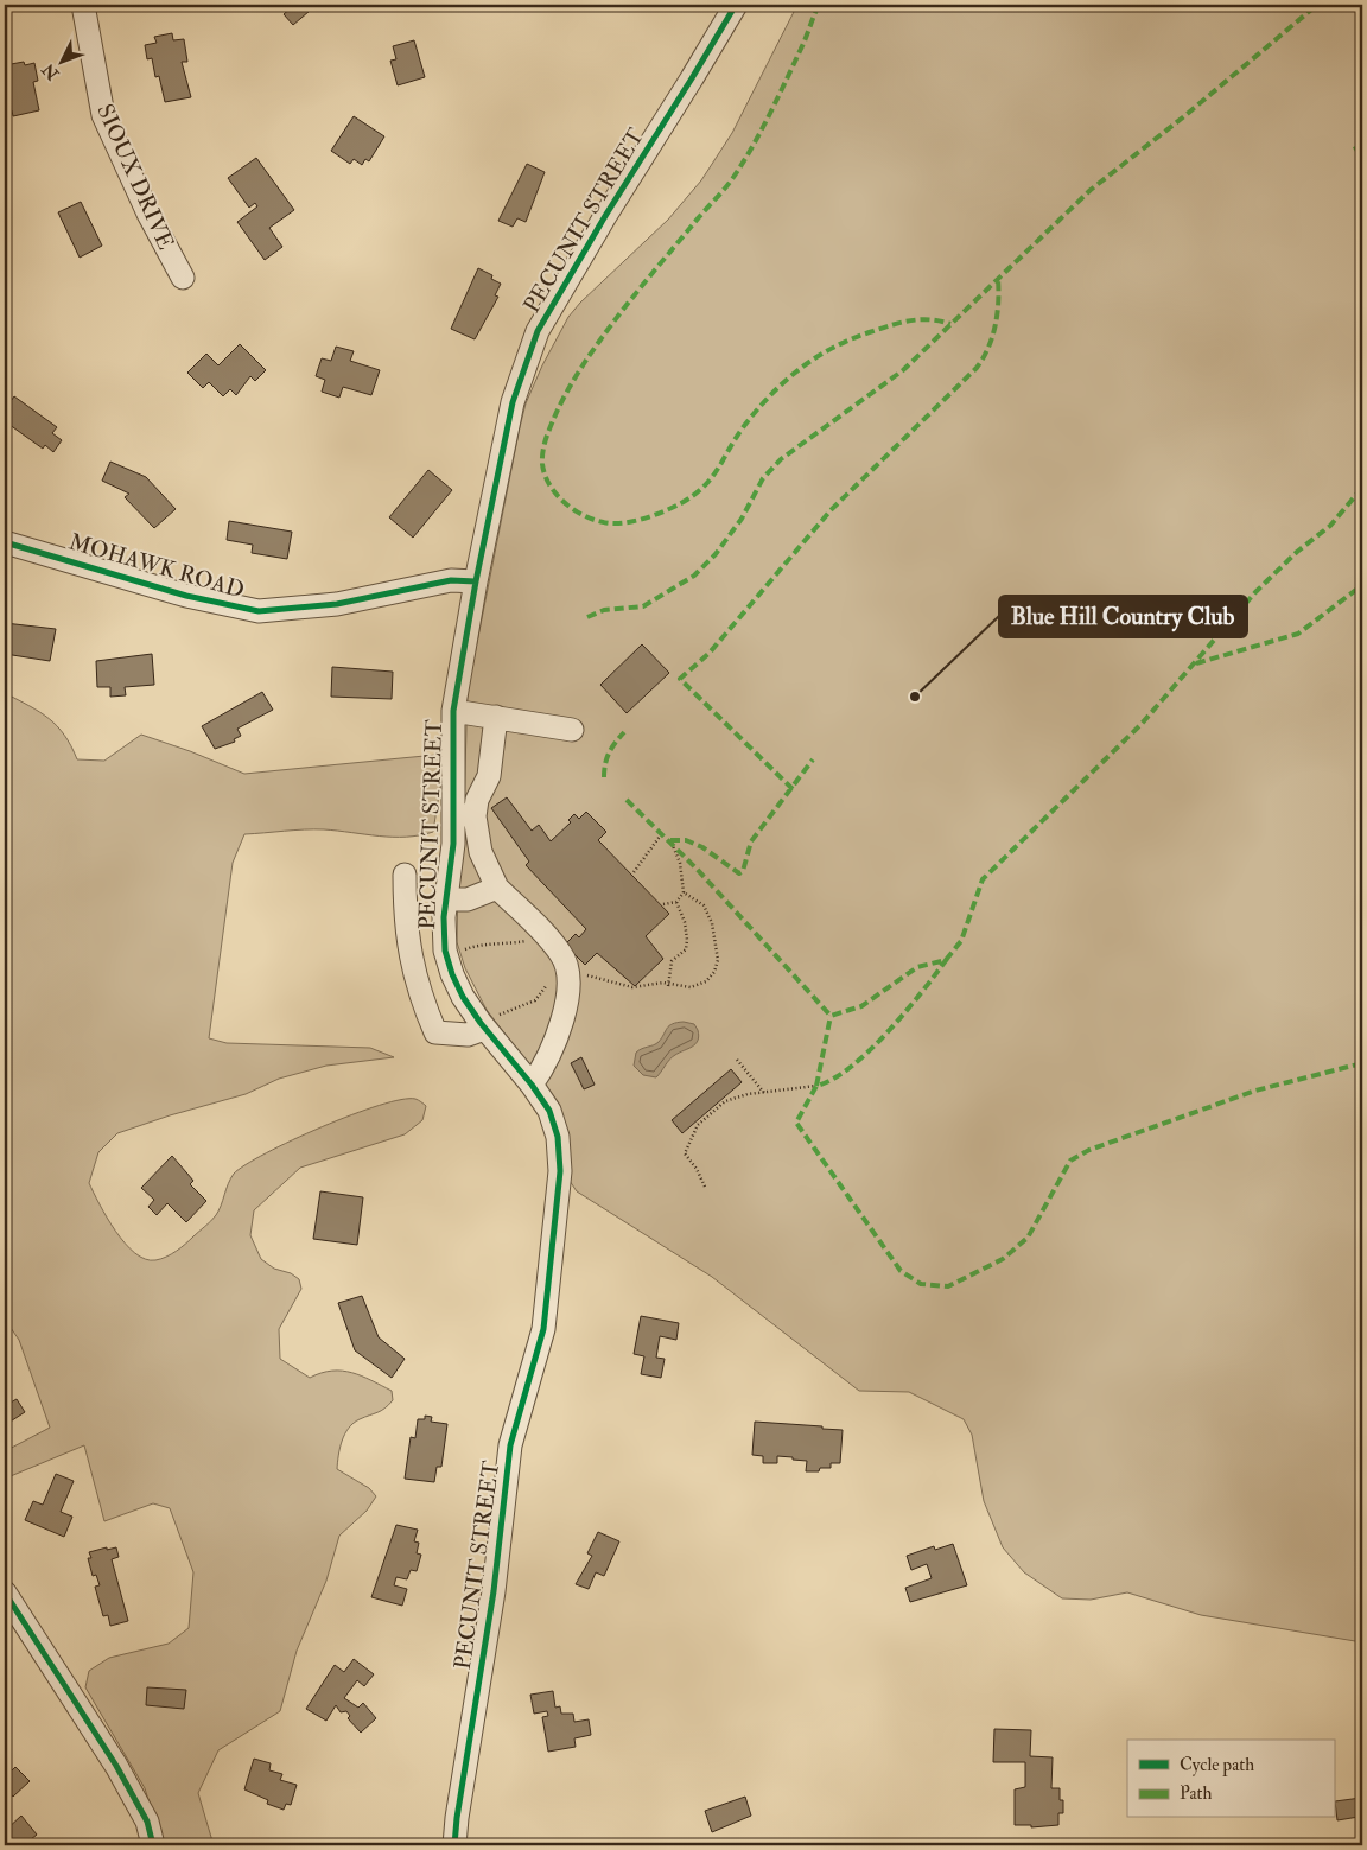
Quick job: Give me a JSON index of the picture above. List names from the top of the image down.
{
  "streets": {
    "street": ["SIOUX DRIVE", "PECUNIT STREET", "MOHAWK ROAD"]
  },
  "crossings": [
    ["PECUNIT STREET", "MOHAWK ROAD"]
  ],
  "places": ["Blue Hill Country Club"],
  "legend": ["Cycle path", "Path"],
  "north": "bottom left"
}
